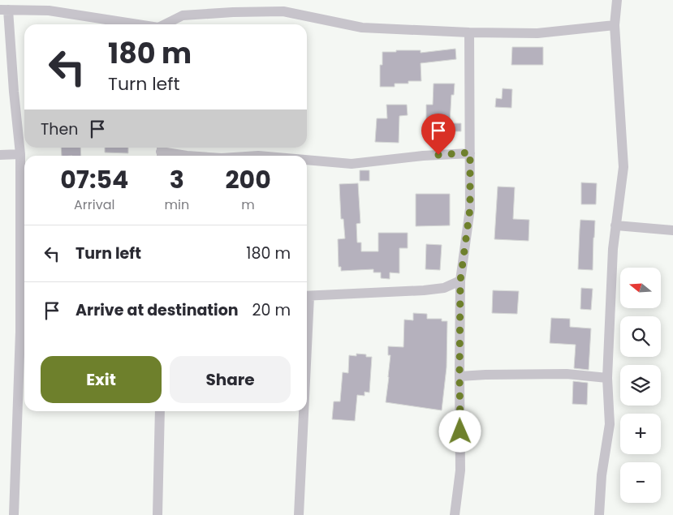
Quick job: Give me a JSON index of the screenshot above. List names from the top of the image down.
{
  "north": "left",
  "page": {
    "turn": ["180 m", "Turn left"],
    "then": "Then",
    "eta": [
      "07:54",
      "Arrival",
      "3",
      "min",
      "200",
      "m"
    ],
    "list": [
      {
        "name": "Turn left",
        "value": "180 m"
      },
      {
        "name": "Arrive at destination",
        "value": "20 m"
      }
    ],
    "map_buttons": ["+", "−"],
    "buttons": ["Exit", "Share"]
  }
}
